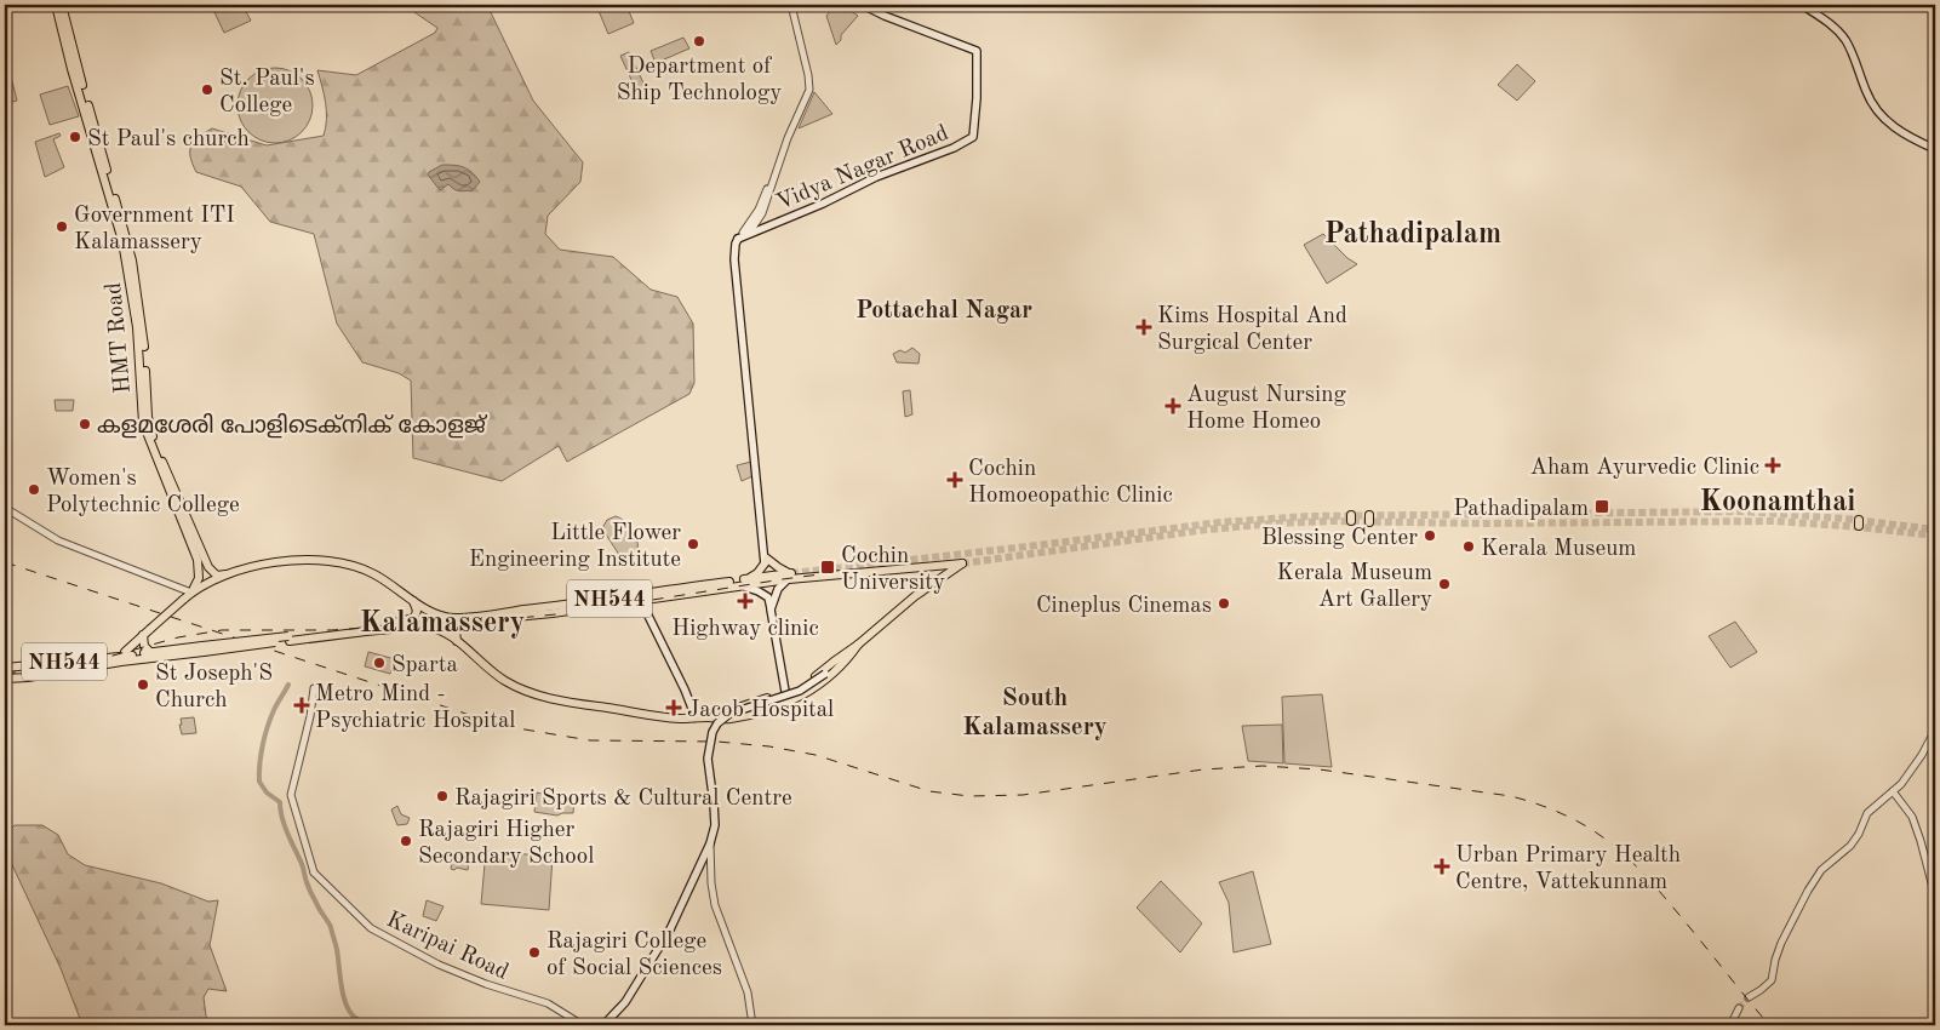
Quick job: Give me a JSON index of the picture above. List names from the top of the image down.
{
  "streets": {
    "main road": ["Vidya Nagar Road", "HMT Road", "NH544"],
    "street": ["Karipai Road"]
  },
  "districts": [
    "Pathadipalam",
    "Pottachal Nagar",
    "Koonamthai",
    "Kalamassery",
    "South Kalamassery"
  ],
  "places": {
    "other": [
      "Department of Ship Technology",
      "St. Paul's College",
      "St Paul's church",
      "Government ITI Kalamassery",
      "കളമശേരി പോളിടെക്നിക് കോളജ്",
      "Women's Polytechnic College",
      "Blessing Center",
      "Little Flower Engineering Institute",
      "Kerala Museum",
      "Kerala Museum Art Gallery",
      "Cineplus Cinemas",
      "Sparta",
      "St Joseph'S Church",
      "Rajagiri Sports & Cultural Centre",
      "Rajagiri Higher Secondary School",
      "Rajagiri College of Social Sciences"
    ],
    "health": [
      "Kims Hospital And Surgical Center",
      "August Nursing Home Homeo",
      "Aham Ayurvedic Clinic",
      "Cochin Homoeopathic Clinic",
      "Highway clinic",
      "Metro Mind - Psychiatric Hospital",
      "Jacob Hospital",
      "Urban Primary Health Centre, Vattekunnam"
    ],
    "transit": ["Pathadipalam", "Cochin University"]
  }
}
